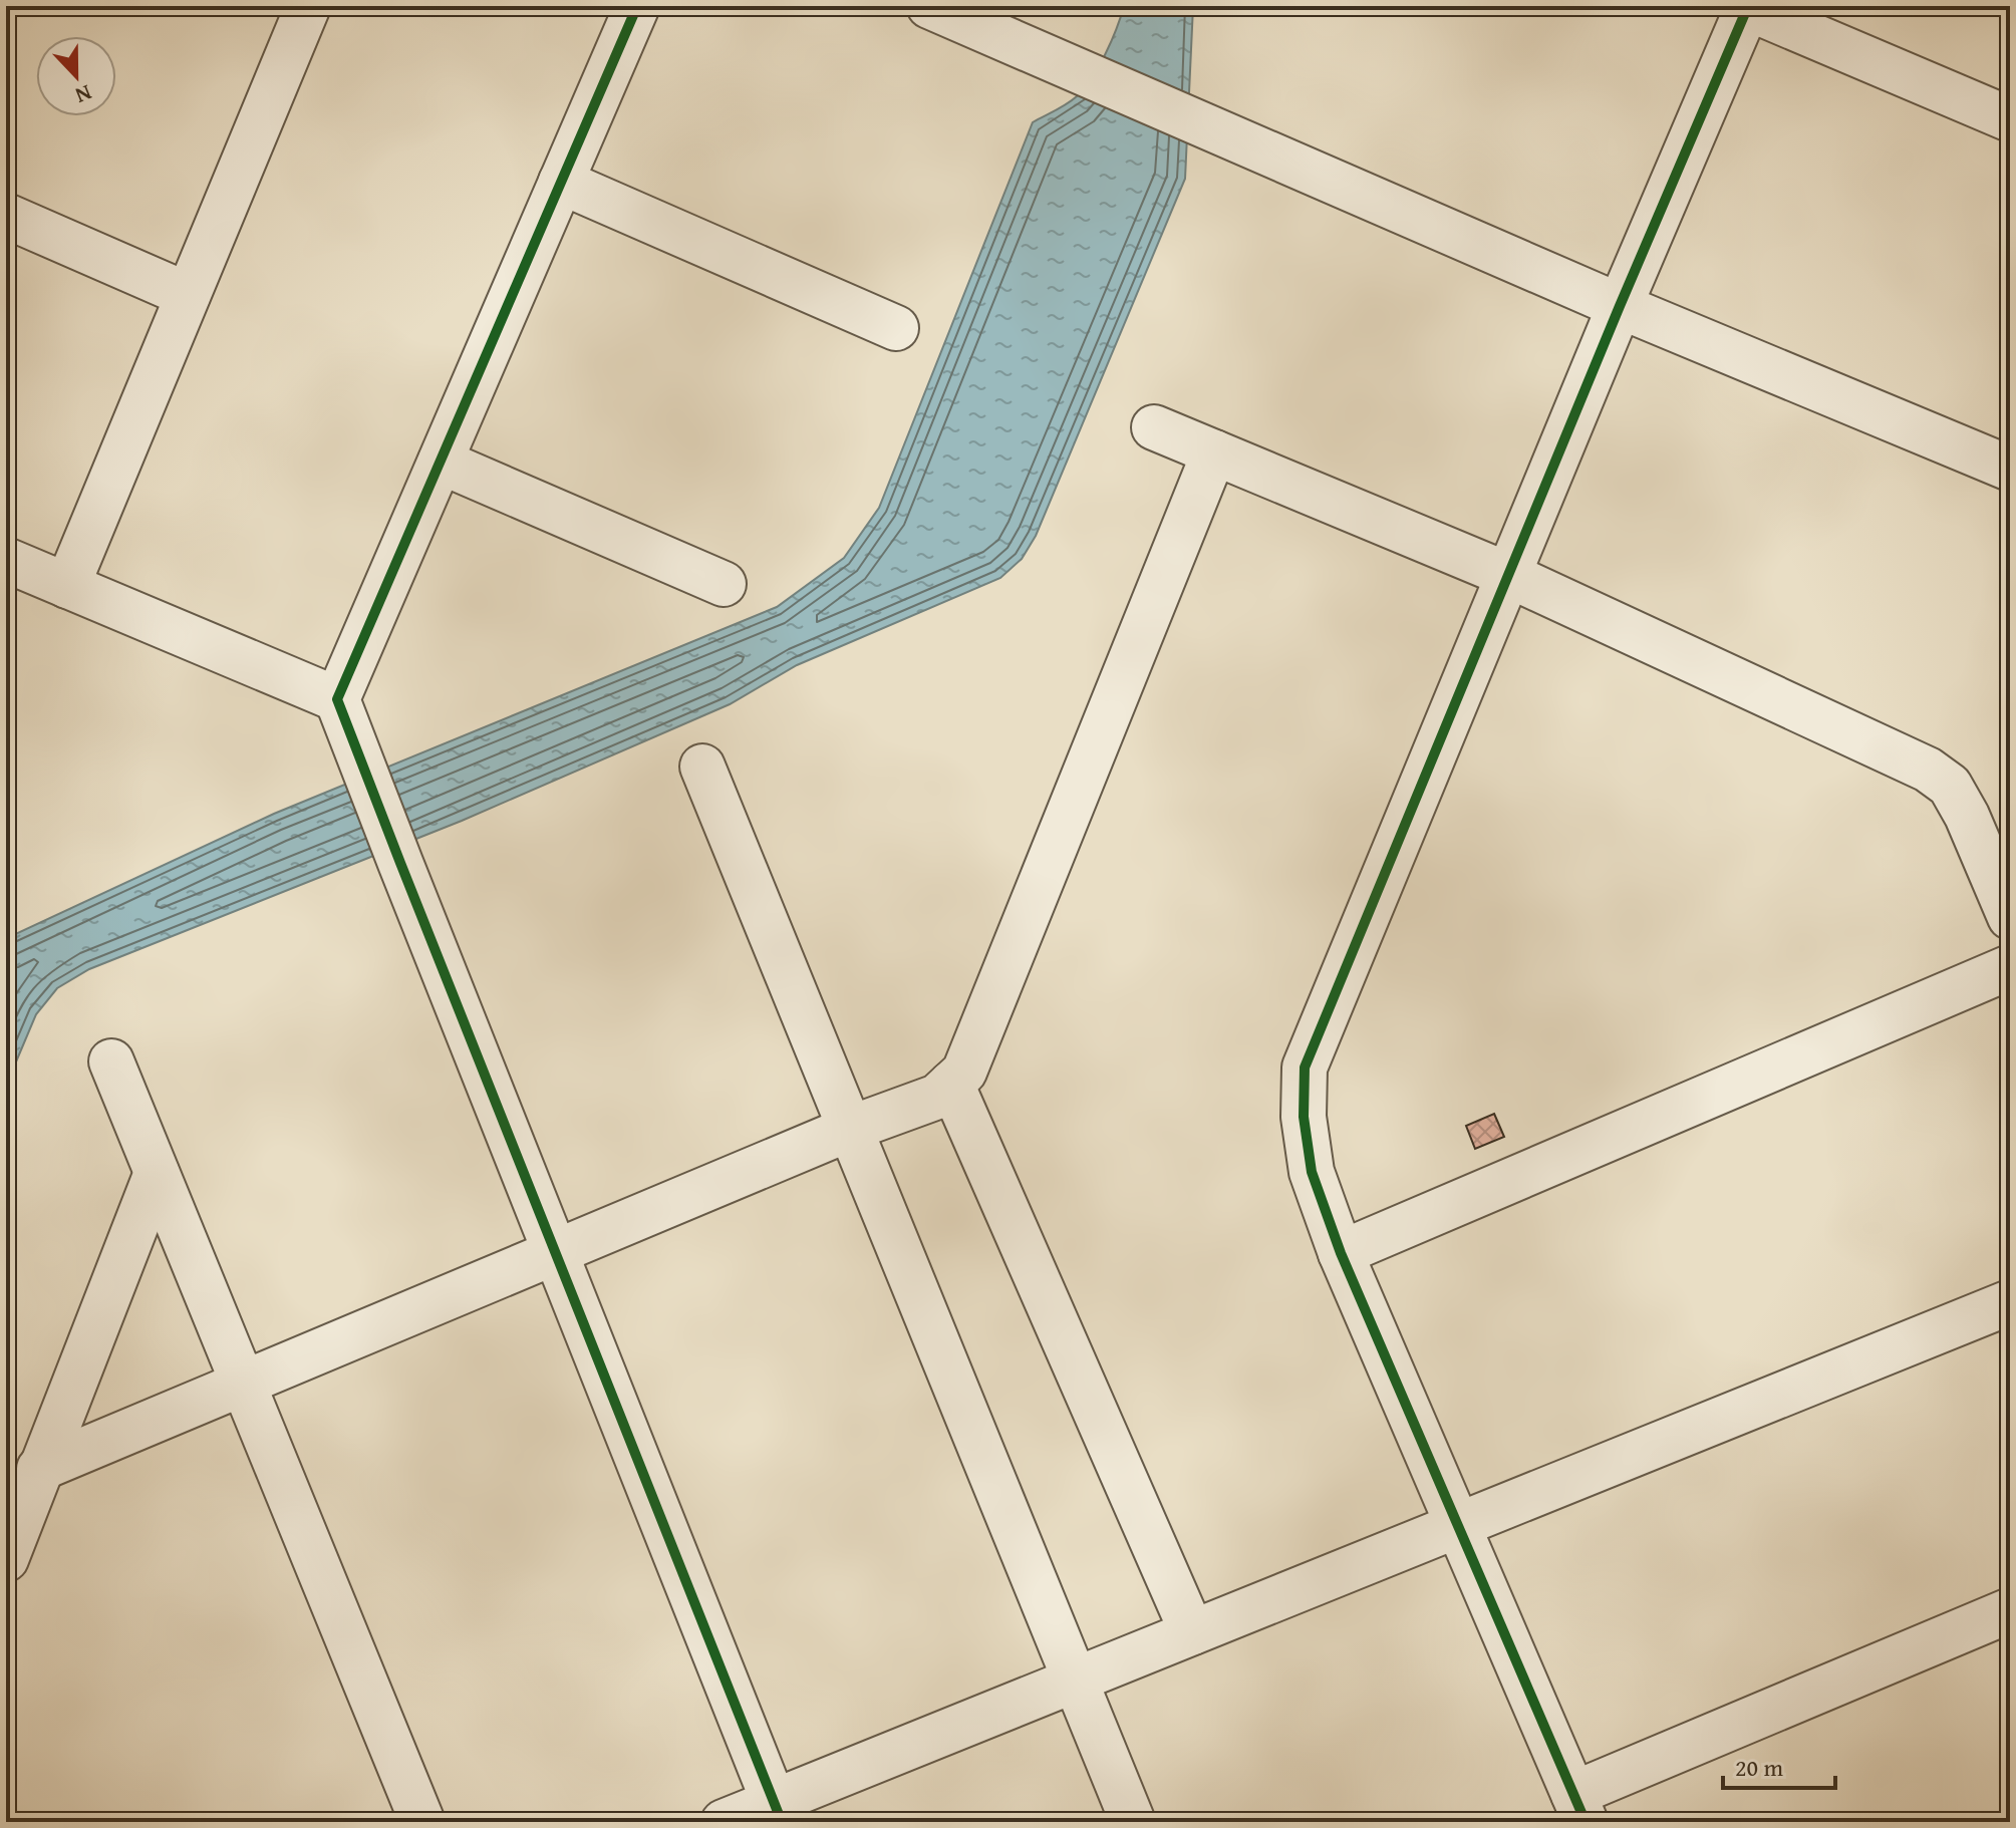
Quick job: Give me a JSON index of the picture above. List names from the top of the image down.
{
  "scale_bar": "20 m",
  "north": "bottom"
}
